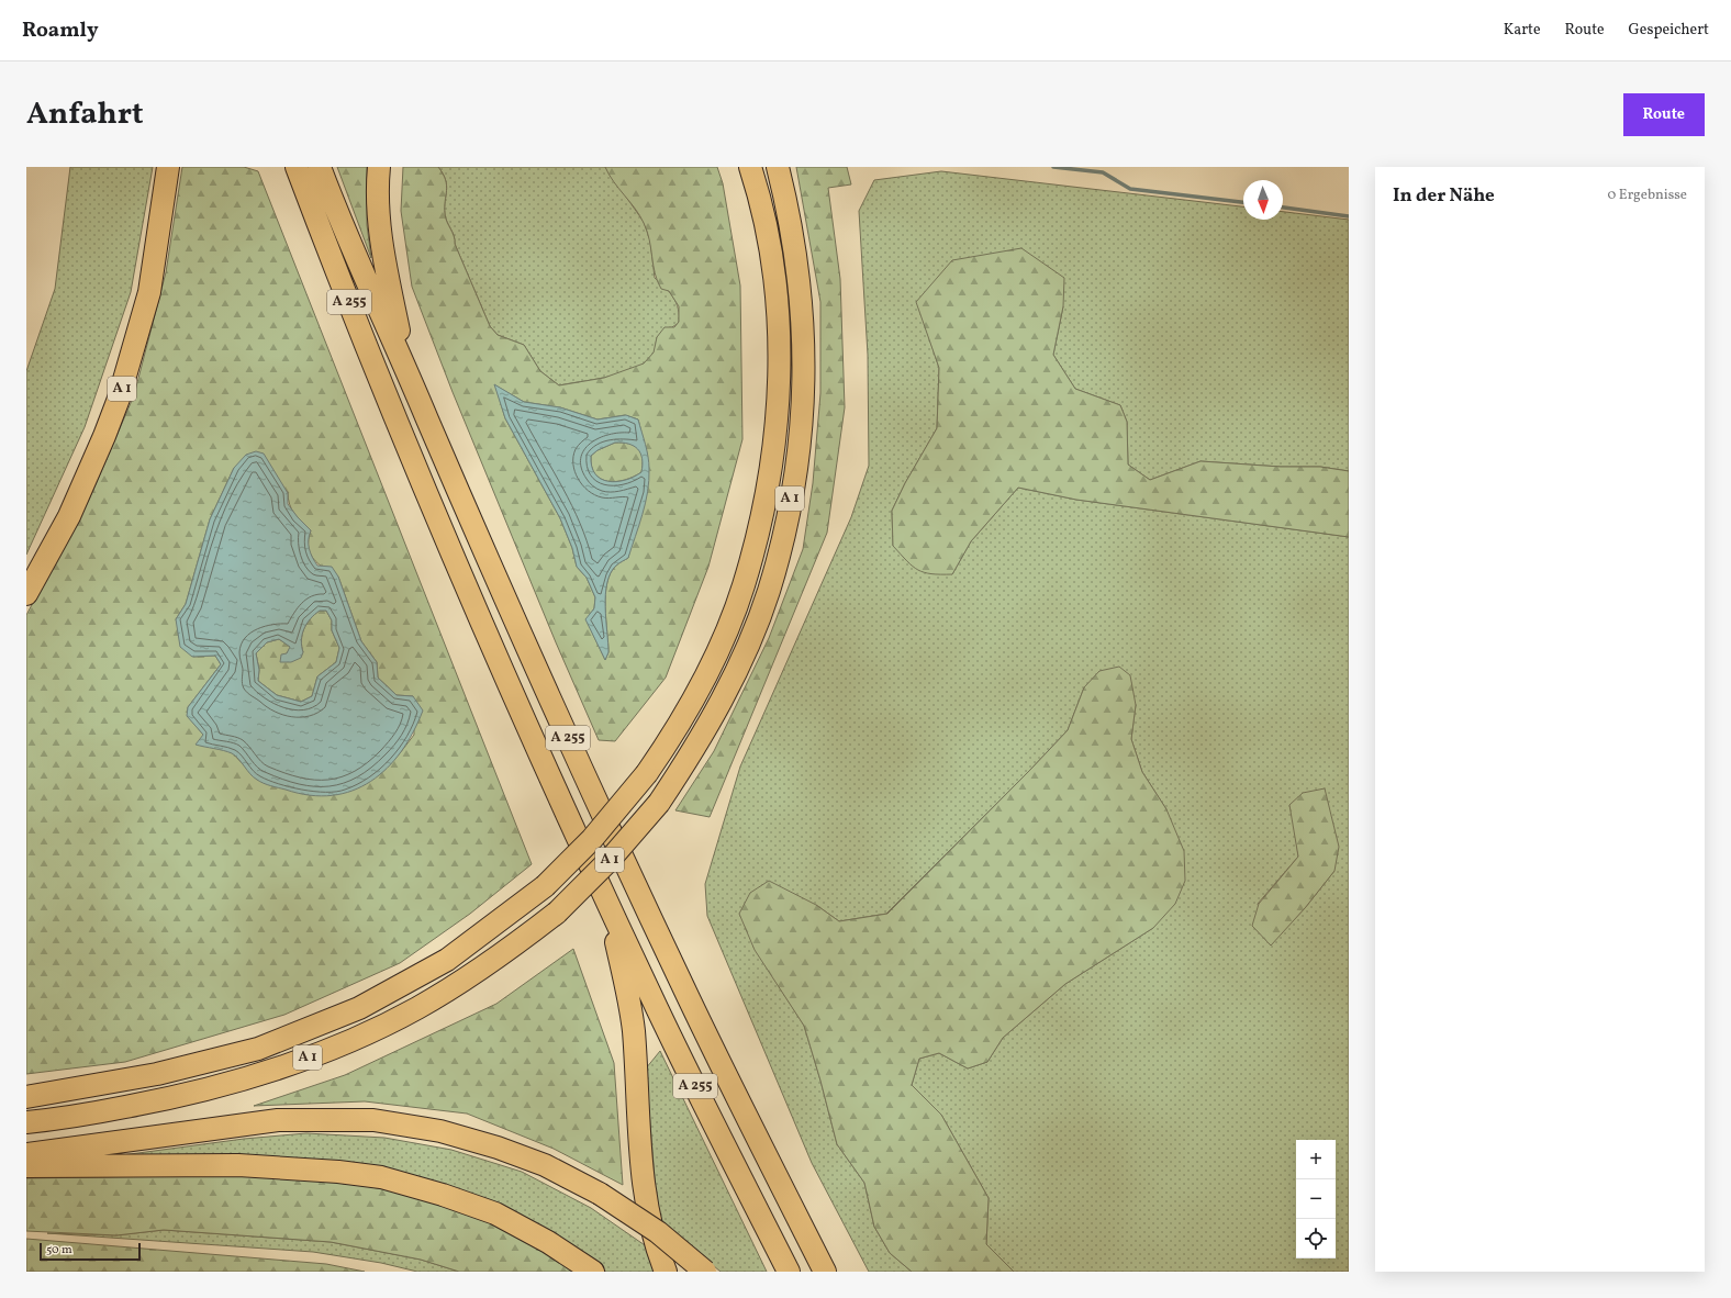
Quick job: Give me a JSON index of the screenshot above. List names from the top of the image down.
{
  "streets": {
    "highway": ["A 255", "A 1"]
  },
  "scale_bar": "50 m",
  "north": "bottom",
  "page": {
    "header": "Roamly",
    "nav": ["Karte", "Route", "Gespeichert"],
    "title": "Anfahrt",
    "buttons": "Route",
    "heading": ["In der Nähe", "0 Ergebnisse"],
    "map_buttons": ["+", "−"],
    "scale": "50 m"
  }
}
